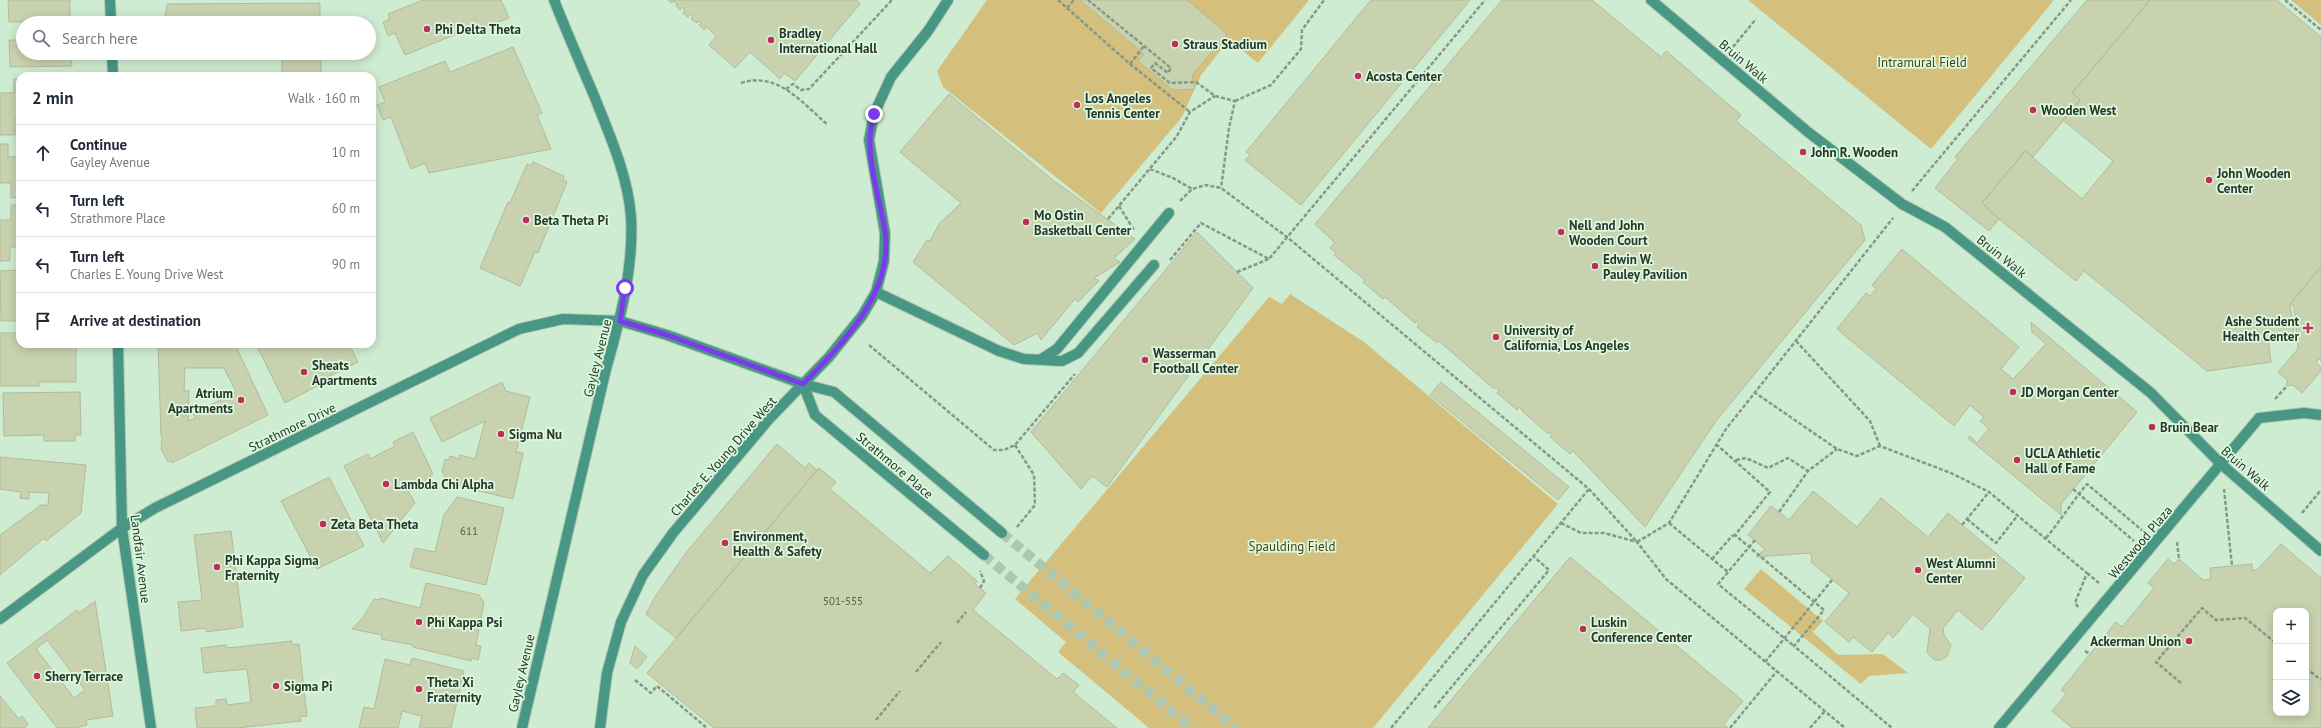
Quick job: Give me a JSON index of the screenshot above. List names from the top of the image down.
{
  "streets": {
    "street": [
      "Bruin Walk",
      "Gayley Avenue",
      "Strathmore Drive",
      "Charles E. Young Drive West",
      "Strathmore Place",
      "Westwood Plaza",
      "Landfair Avenue"
    ]
  },
  "crossings": [
    ["Bruin Walk", "Westwood Plaza"],
    ["Gayley Avenue", "Strathmore Drive"],
    ["Gayley Avenue", "Strathmore Place"],
    ["Strathmore Drive", "Strathmore Place"],
    ["Strathmore Drive", "Landfair Avenue"],
    ["Charles E. Young Drive West", "Strathmore Place"]
  ],
  "parks": ["Intramural Field", "Spaulding Field"],
  "places": {
    "other": [
      "Phi Delta Theta",
      "Bradley International Hall",
      "Straus Stadium",
      "Acosta Center",
      "Los Angeles Tennis Center",
      "Wooden West",
      "John R. Wooden",
      "John Wooden Center",
      "Beta Theta Pi",
      "Mo Ostin Basketball Center",
      "Nell and John Wooden Court",
      "Edwin W. Pauley Pavilion",
      "University of California, Los Angeles",
      "Wasserman Football Center",
      "Sheats Apartments",
      "JD Morgan Center",
      "Atrium Apartments",
      "Bruin Bear",
      "Sigma Nu",
      "UCLA Athletic Hall of Fame",
      "Lambda Chi Alpha",
      "Zeta Beta Theta",
      "Environment, Health & Safety",
      "Phi Kappa Sigma Fraternity",
      "West Alumni Center",
      "Phi Kappa Psi",
      "Luskin Conference Center",
      "Ackerman Union",
      "Sherry Terrace",
      "Sigma Pi",
      "Theta Xi Fraternity"
    ],
    "health": ["Ashe Student Health Center"]
  },
  "house_numbers": ["611", "501-555"],
  "page": {
    "search": "Search here",
    "heading": ["2 min", "Walk · 160 m"],
    "list": [
      ["Continue", "Gayley Avenue", "10 m"],
      ["Turn left", "Strathmore Place", "60 m"],
      ["Turn left", "Charles E. Young Drive West", "90 m"],
      "Arrive at destination"
    ],
    "map_buttons": ["+", "−"]
  }
}
